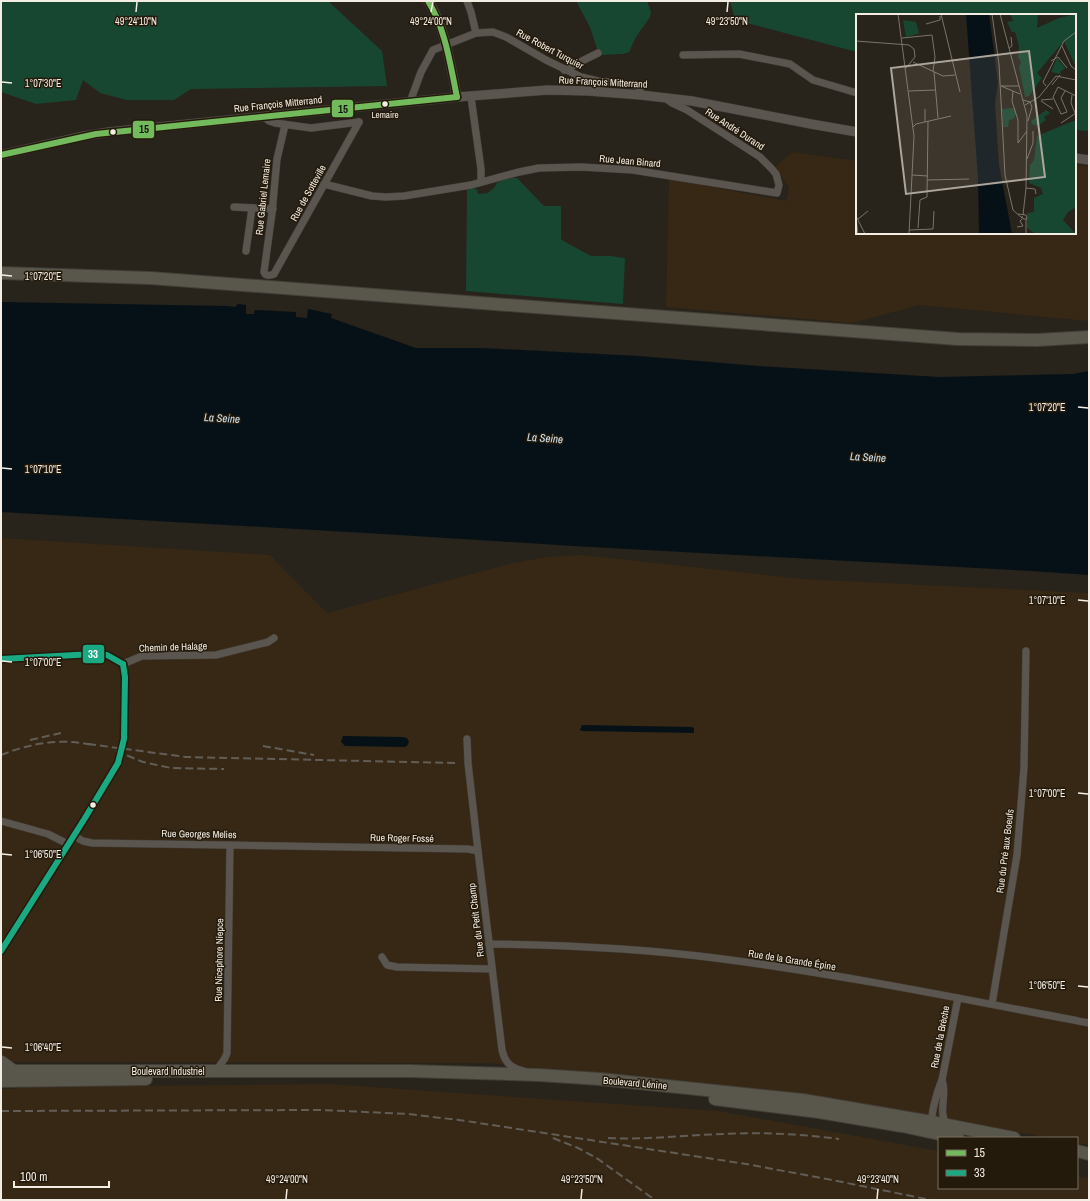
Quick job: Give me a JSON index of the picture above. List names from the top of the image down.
{
  "streets": {
    "main road": ["Boulevard Industriel", "Boulevard Lénine"],
    "street": [
      "Rue Robert Turquier",
      "Rue François Mitterrand",
      "Rue André Durand",
      "Rue Jean Binard",
      "Rue de Sotteville",
      "Rue Gabriel Lemaire",
      "Chemin de Halage",
      "Rue Georges Melies",
      "Rue Roger Fossé",
      "Rue du Pré aux Boeufs",
      "Rue du Petit Champ",
      "Rue Nicephore Niepce",
      "Rue de la Grande Épine",
      "Rue de la Brèche"
    ]
  },
  "crossings": [
    ["Rue Robert Turquier", "Rue François Mitterrand"],
    ["Rue François Mitterrand", "Rue André Durand"],
    ["Rue André Durand", "Rue Jean Binard"],
    ["Rue Jean Binard", "Rue de Sotteville"],
    ["Rue de Sotteville", "Rue Gabriel Lemaire"],
    ["Rue Georges Melies", "Rue Roger Fossé"],
    ["Rue Georges Melies", "Rue Nicephore Niepce"],
    ["Rue Roger Fossé", "Rue du Petit Champ"],
    ["Rue du Pré aux Boeufs", "Rue de la Grande Épine"],
    ["Rue du Petit Champ", "Rue de la Grande Épine"],
    ["Rue du Petit Champ", "Boulevard Lénine"],
    ["Rue Nicephore Niepce", "Boulevard Industriel"],
    ["Rue de la Grande Épine", "Rue de la Brèche"],
    ["Rue de la Brèche", "Boulevard Lénine"],
    ["Boulevard Industriel", "Boulevard Lénine"]
  ],
  "water": ["La Seine"],
  "places": ["Lemaire"],
  "lines": ["transit line 15", "transit line 33"],
  "legend": ["15", "33"],
  "scale_bar": "100 m",
  "coordinates": [
    "49°24'10\"N",
    "49°24'00\"N",
    "49°23'50\"N",
    "1°07'30\"E",
    "1°07'20\"E",
    "1°07'10\"E",
    "1°07'00\"E",
    "1°06'50\"E",
    "1°06'40\"E",
    "49°23'40\"N"
  ]
}
